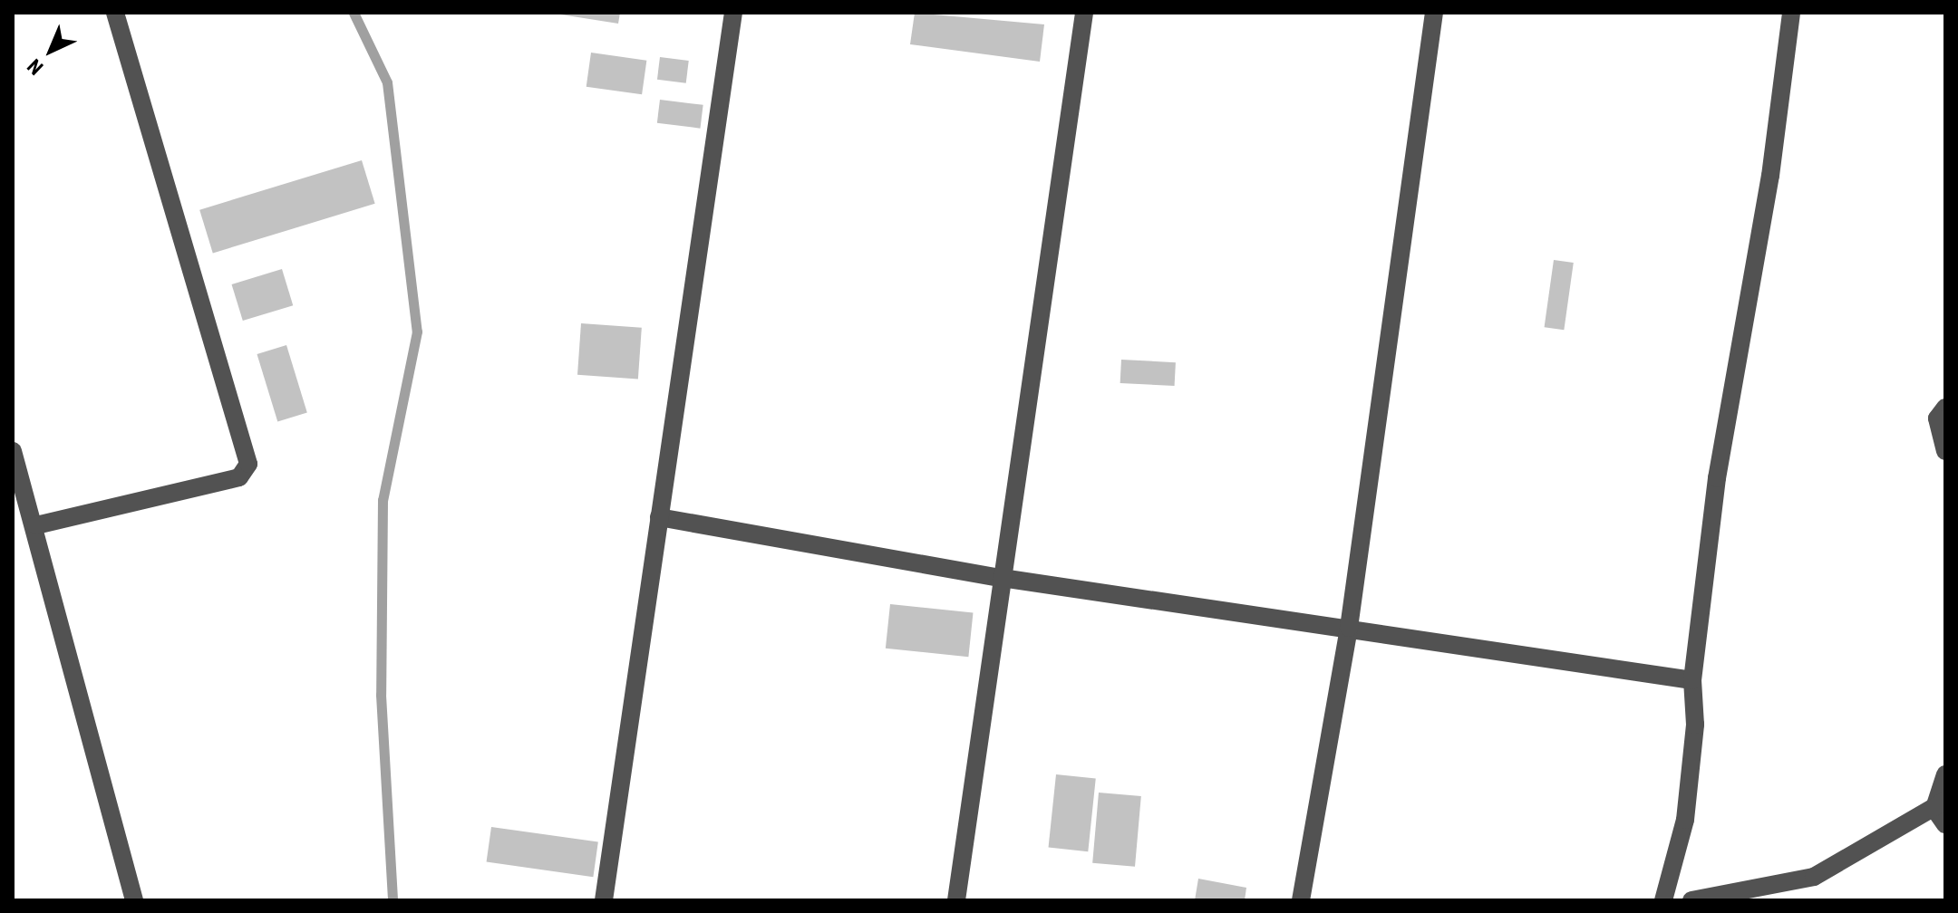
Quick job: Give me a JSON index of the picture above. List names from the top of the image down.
{
  "north": "bottom left"
}
